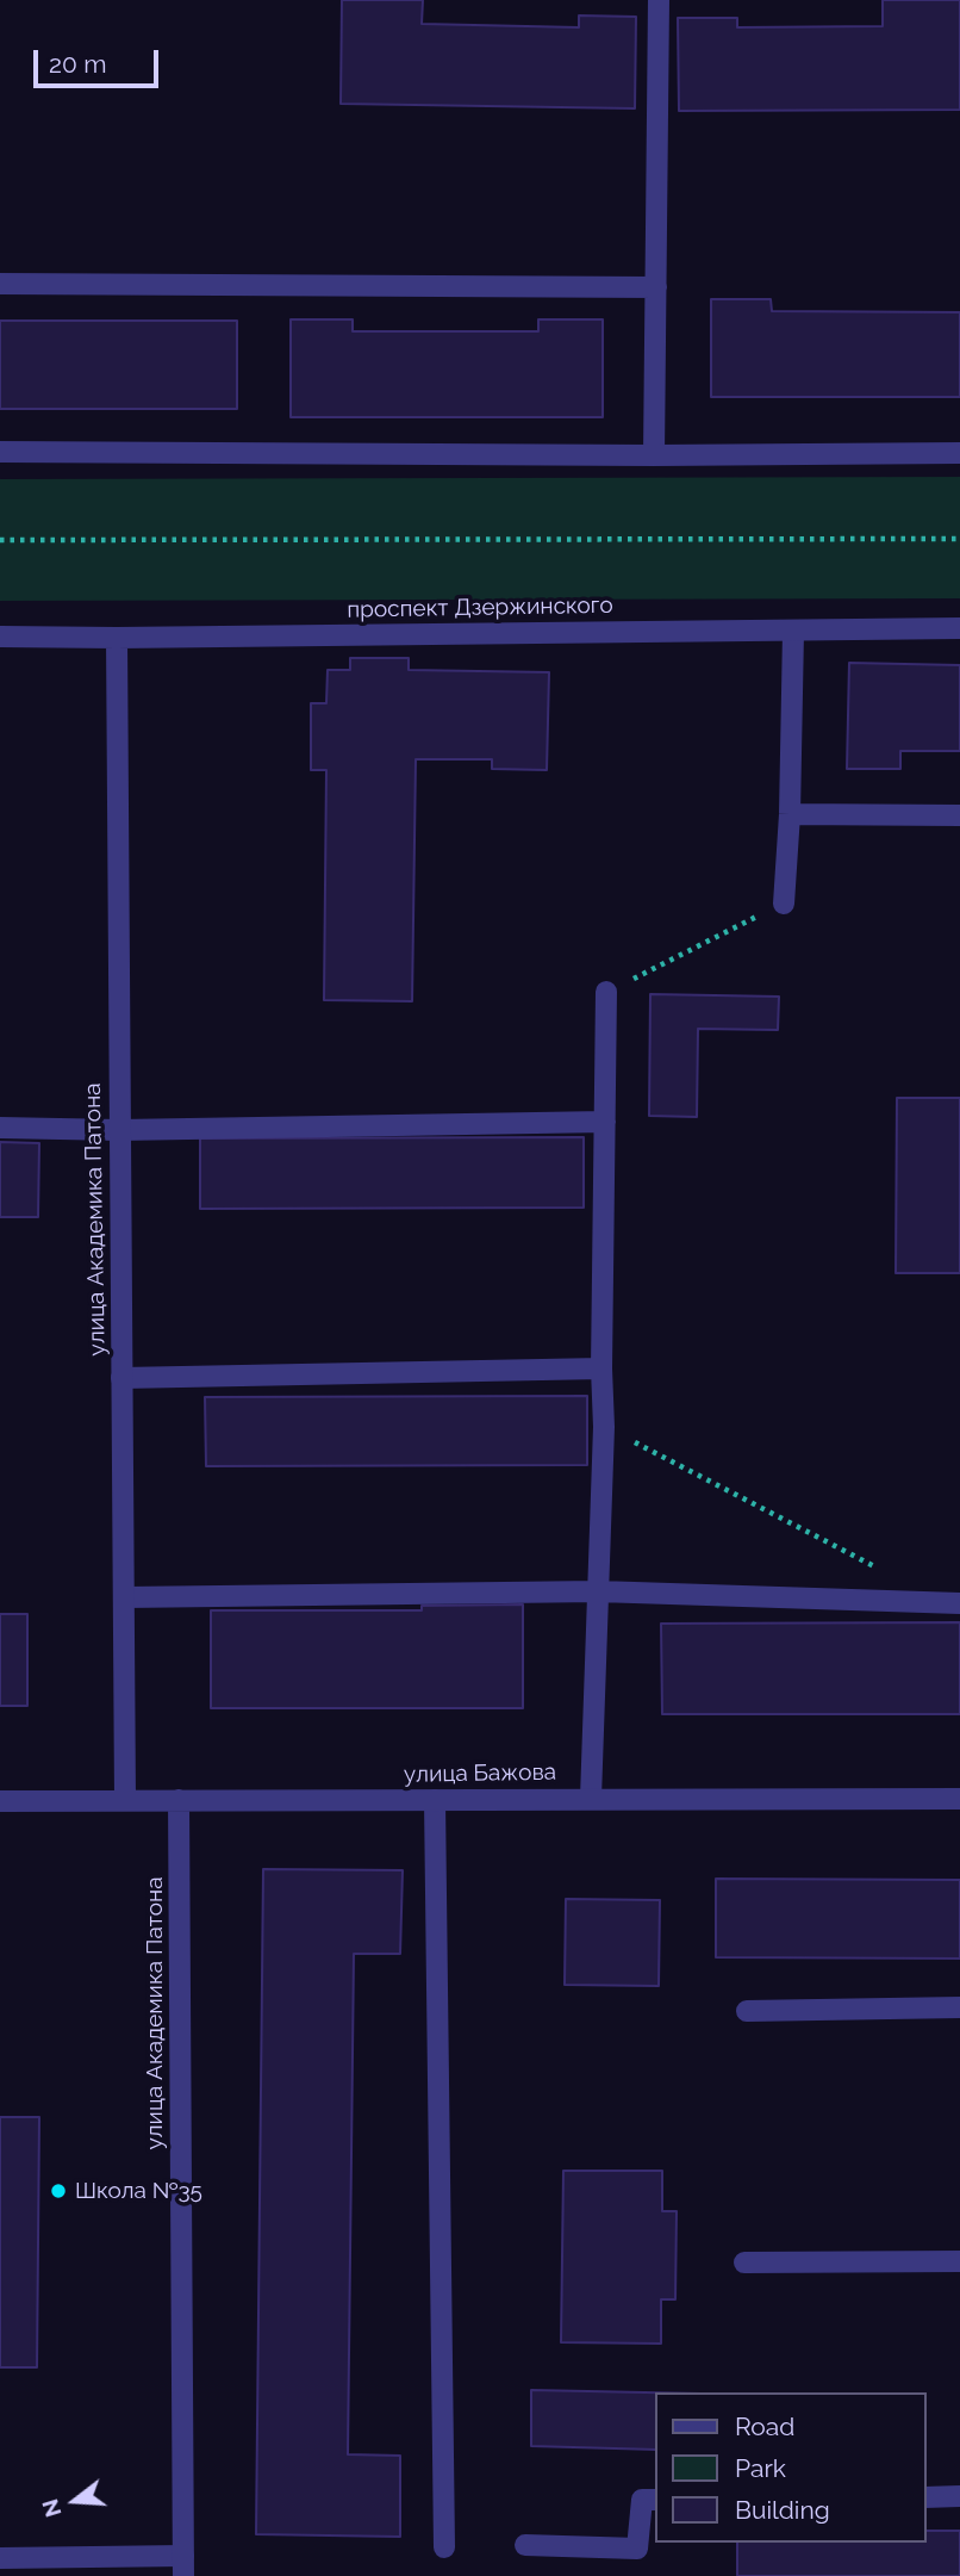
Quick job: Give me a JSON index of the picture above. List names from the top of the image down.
{
  "streets": {
    "street": ["проспект Дзержинского", "улица Академика Патона", "улица Бажова"]
  },
  "crossings": [
    ["проспект Дзержинского", "улица Академика Патона"],
    ["улица Академика Патона", "улица Бажова"]
  ],
  "places": ["Школа №35"],
  "legend": ["Road", "Park", "Building"],
  "scale_bar": "20 m",
  "north": "left"
}
